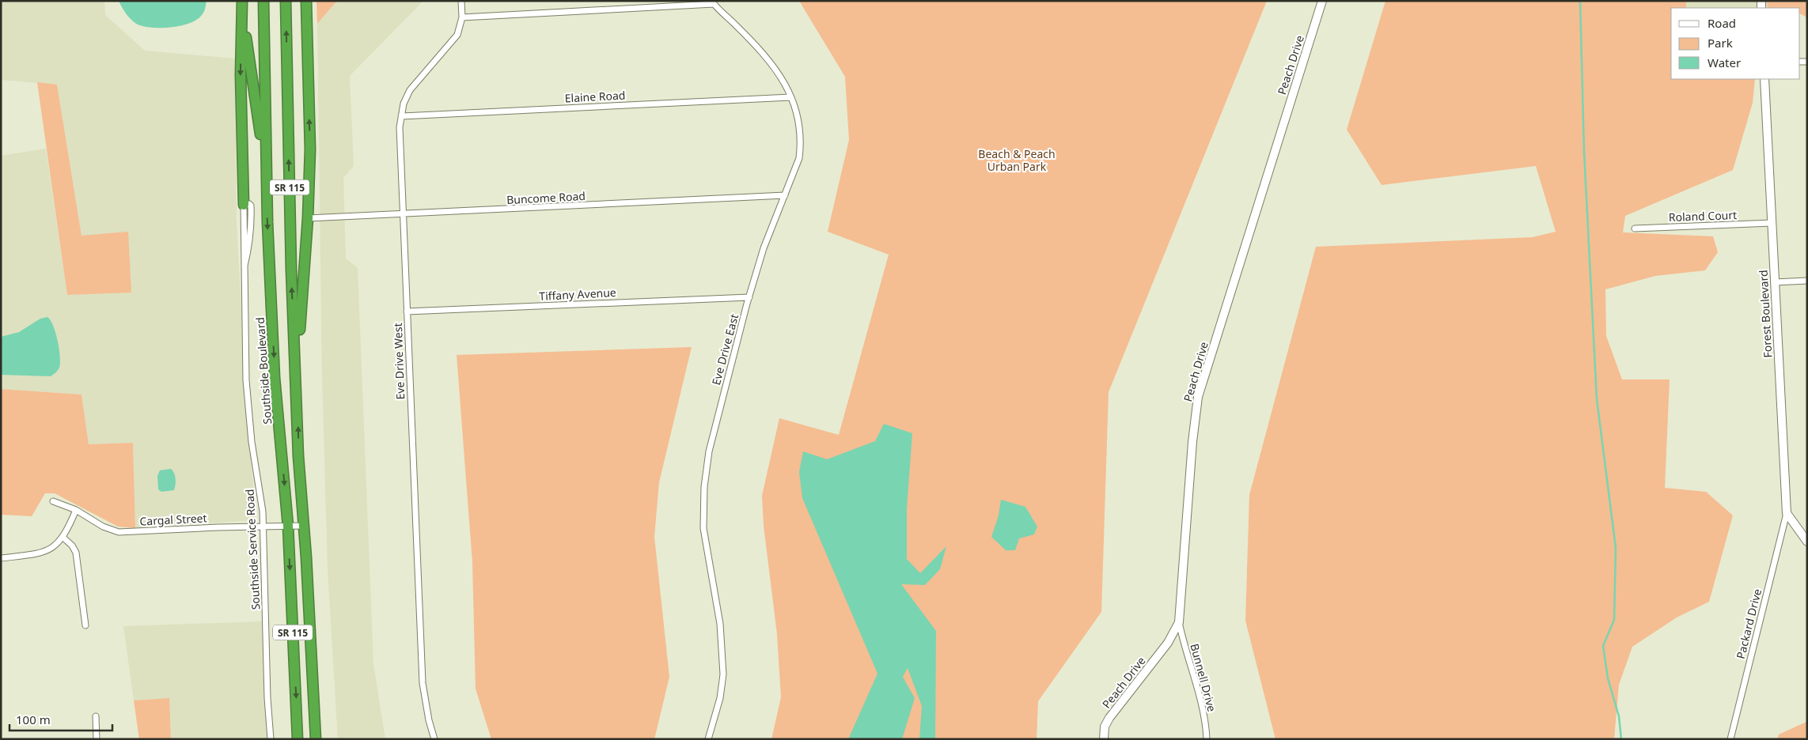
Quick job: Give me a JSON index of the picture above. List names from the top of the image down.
{
  "streets": {
    "highway": ["SR 115", "Southside Boulevard"],
    "street": [
      "Peach Drive",
      "Elaine Road",
      "Buncome Road",
      "Roland Court",
      "Tiffany Avenue",
      "Forest Boulevard",
      "Eve Drive East",
      "Eve Drive West",
      "Cargal Street",
      "Southside Service Road",
      "Packard Drive",
      "Bunnell Drive"
    ]
  },
  "crossings": [
    ["Peach Drive", "Bunnell Drive"],
    ["Elaine Road", "Eve Drive East"],
    ["Elaine Road", "Eve Drive West"],
    ["SR 115", "Cargal Street"],
    ["Buncome Road", "Eve Drive East"],
    ["Buncome Road", "Eve Drive West"],
    ["Roland Court", "Forest Boulevard"],
    ["Tiffany Avenue", "Eve Drive East"],
    ["Tiffany Avenue", "Eve Drive West"],
    ["Forest Boulevard", "Packard Drive"],
    ["Southside Boulevard", "Cargal Street"],
    ["Cargal Street", "Southside Service Road"]
  ],
  "parks": ["Beach & Peach Urban Park"],
  "legend": ["Road", "Park", "Water"],
  "scale_bar": "100 m"
}
